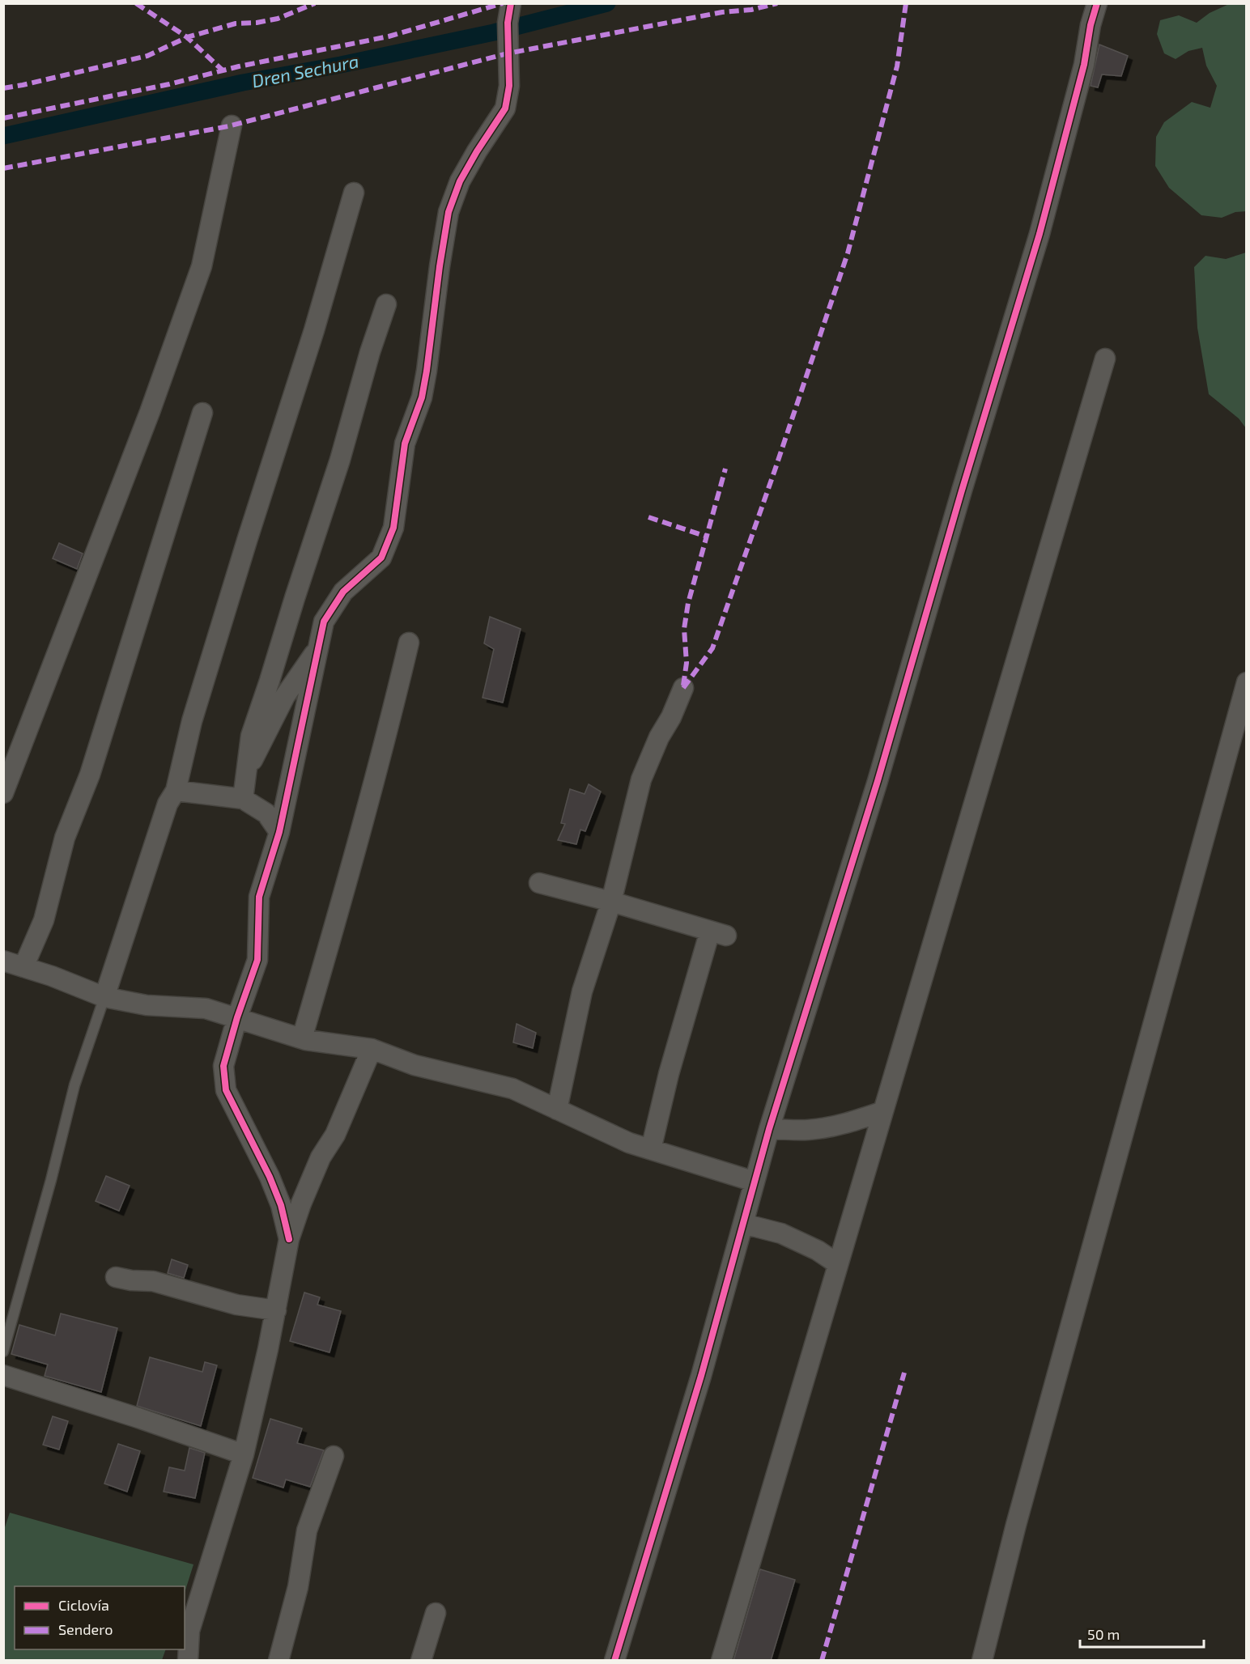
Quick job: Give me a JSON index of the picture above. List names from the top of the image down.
{
  "water": ["Dren Sechura"],
  "legend": ["Ciclovía", "Sendero"],
  "scale_bar": "50 m"
}
